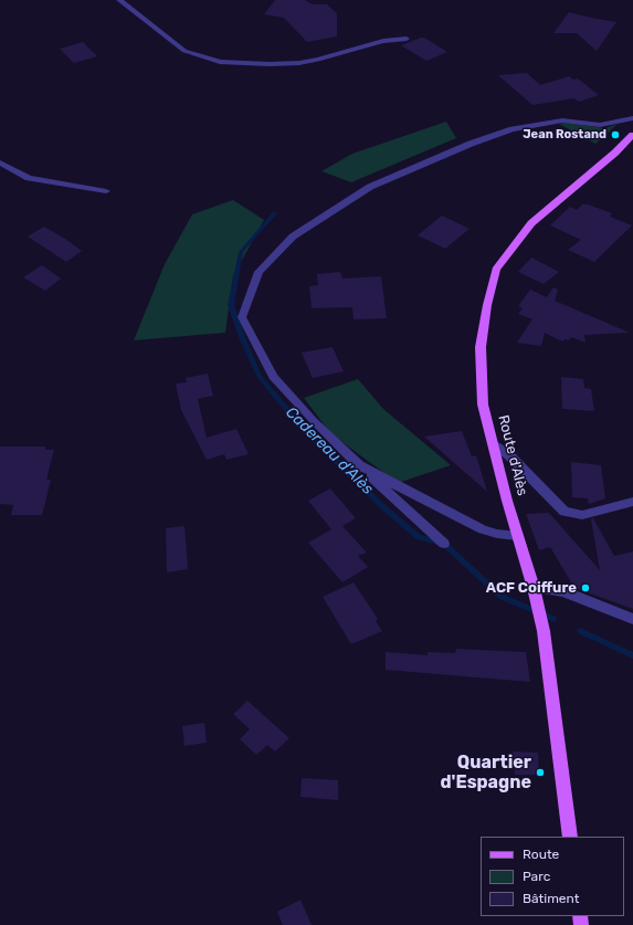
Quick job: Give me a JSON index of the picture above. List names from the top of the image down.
{
  "streets": {
    "main road": ["Route d'Alès"]
  },
  "water": ["Cadereau d'Alès"],
  "places": ["Jean Rostand", "ACF Coiffure", "Quartier d'Espagne"],
  "legend": ["Route", "Parc", "Bâtiment"]
}
